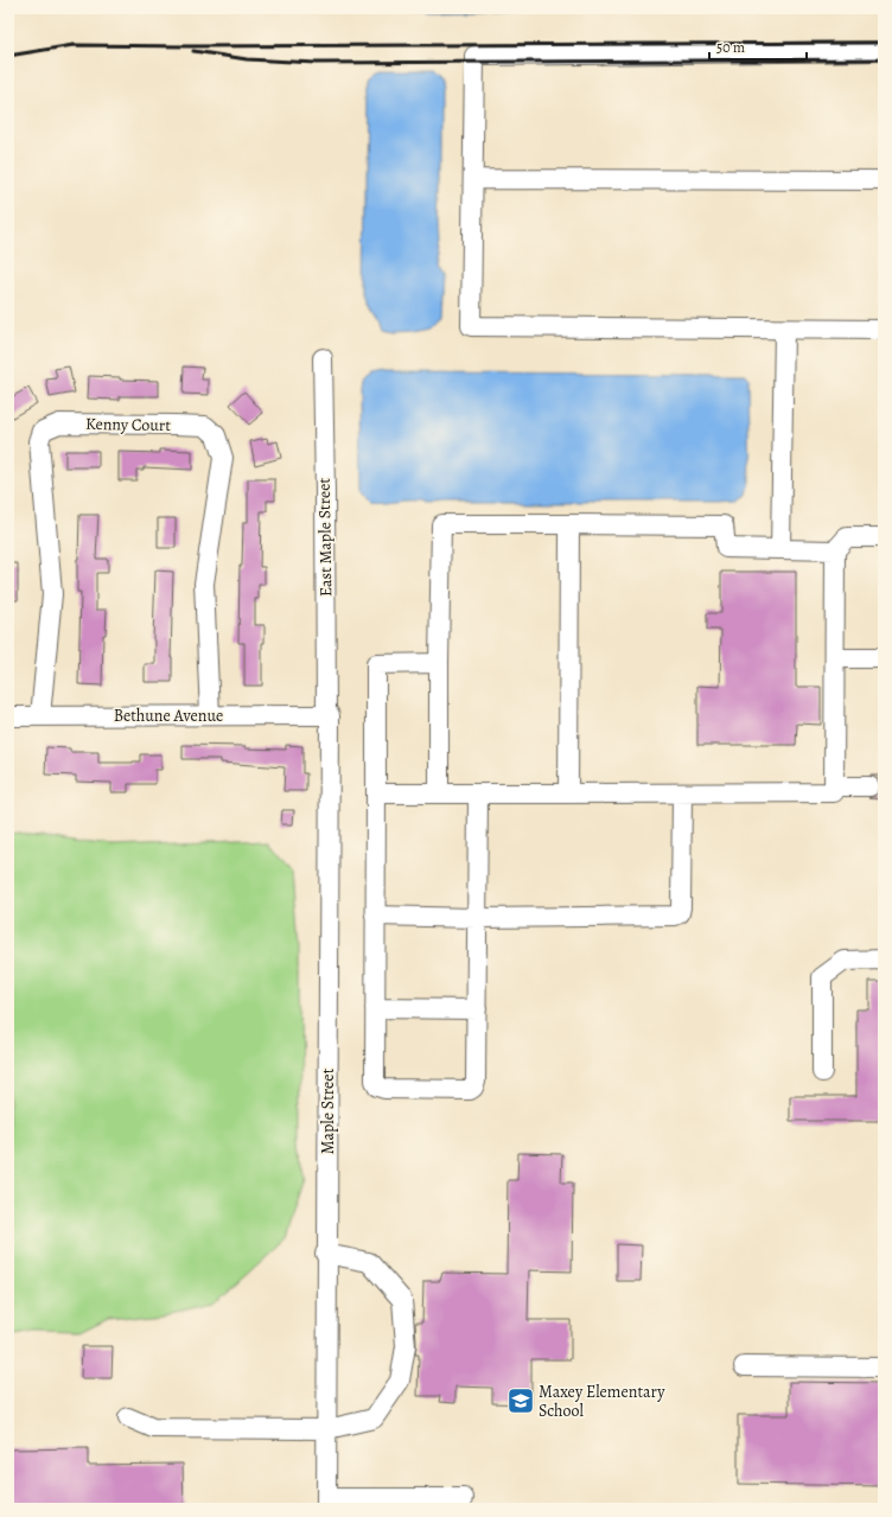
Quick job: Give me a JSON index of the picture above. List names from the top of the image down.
{
  "streets": {
    "street": [
      "Kenny Court",
      "East Maple Street",
      "Bethune Avenue",
      "Maple Street"
    ]
  },
  "crossings": [
    ["Kenny Court", "Bethune Avenue"],
    ["East Maple Street", "Bethune Avenue"],
    ["East Maple Street", "Maple Street"],
    ["Bethune Avenue", "Maple Street"]
  ],
  "places": {
    "school or university": ["Maxey Elementary School"]
  },
  "scale_bar": "50 m"
}
